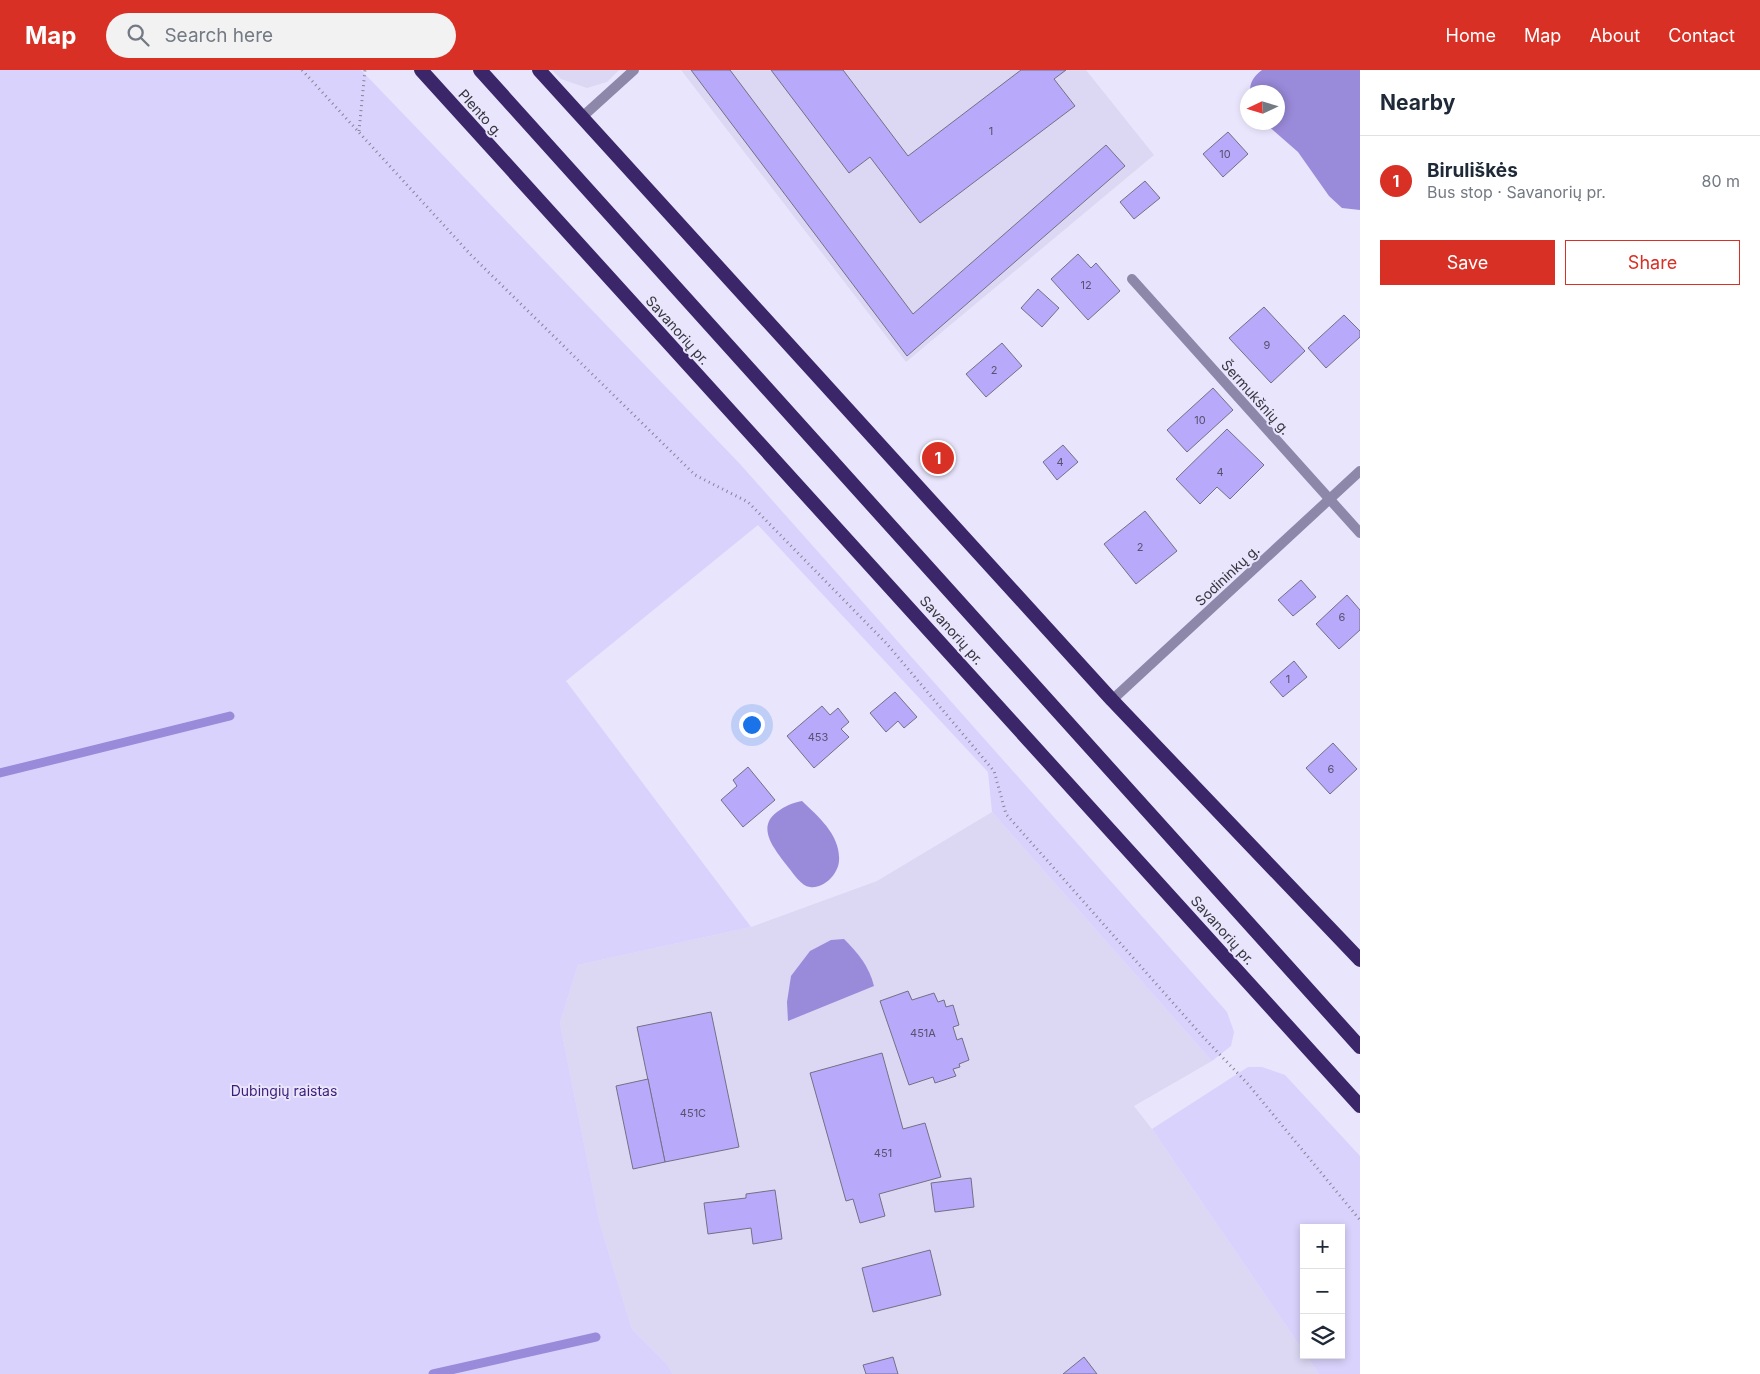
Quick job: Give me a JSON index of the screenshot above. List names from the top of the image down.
{
  "streets": {
    "highway": ["Plento g.", "Savanorių pr."],
    "street": ["Šermukšnių g.", "Sodininkų g."]
  },
  "crossings": [
    ["Plento g.", "Savanorių pr."],
    ["Šermukšnių g.", "Sodininkų g."]
  ],
  "parks": ["Dubingių raistas"],
  "house_numbers": [
    "1",
    "10",
    "12",
    "9",
    "2",
    "10",
    "4",
    "4",
    "2",
    "6",
    "1",
    "453",
    "6",
    "451A",
    "451C",
    "451"
  ],
  "north": "left",
  "page": {
    "header": "Map",
    "search": "Search here",
    "nav": [
      "Home",
      "Map",
      "About",
      "Contact"
    ],
    "heading": "Nearby",
    "list": [
      {
        "mark": "1",
        "name": "Biruliškės",
        "note": "Bus stop · Savanorių pr.",
        "value": "80 m"
      }
    ],
    "buttons": ["Save", "Share"],
    "pins": "1",
    "map_buttons": ["+", "−"]
  }
}
